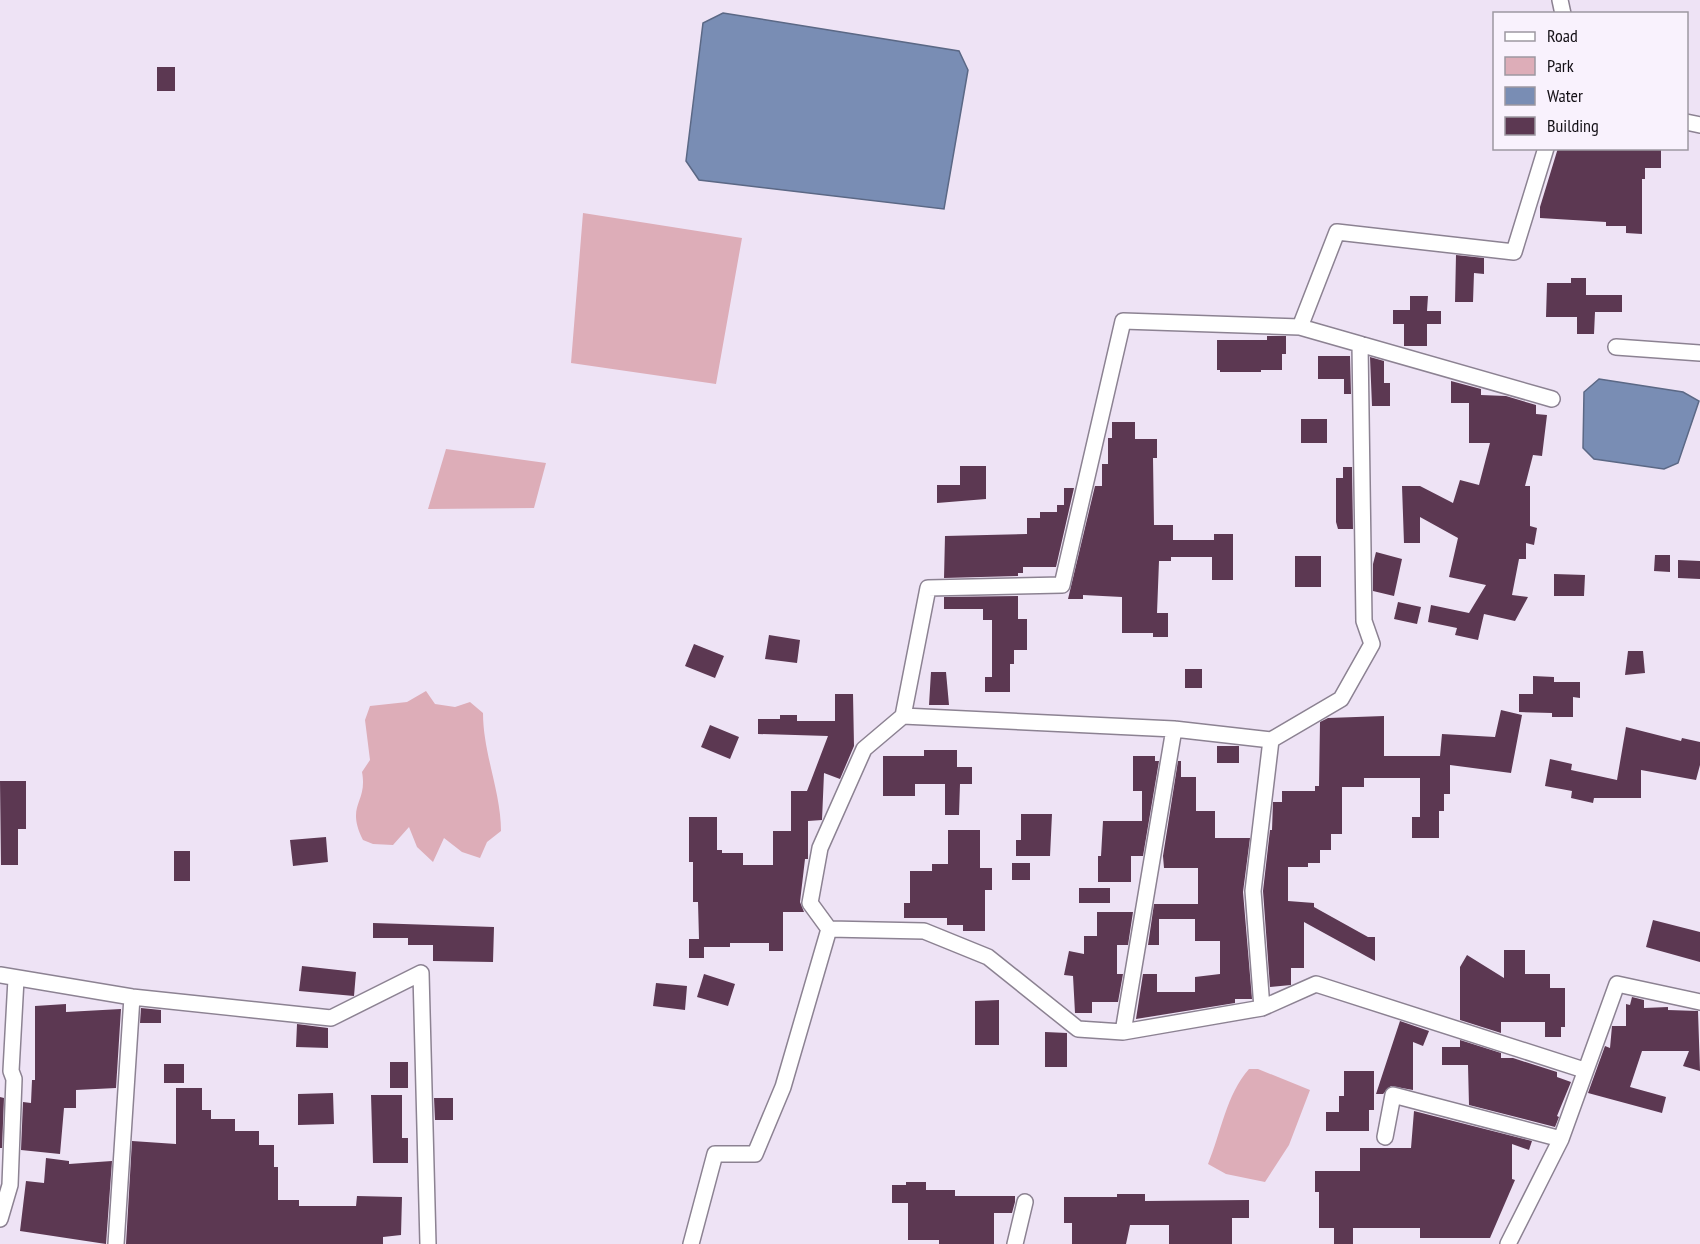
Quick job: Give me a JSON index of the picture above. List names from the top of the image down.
{
  "legend": [
    "Road",
    "Park",
    "Water",
    "Building"
  ]
}
